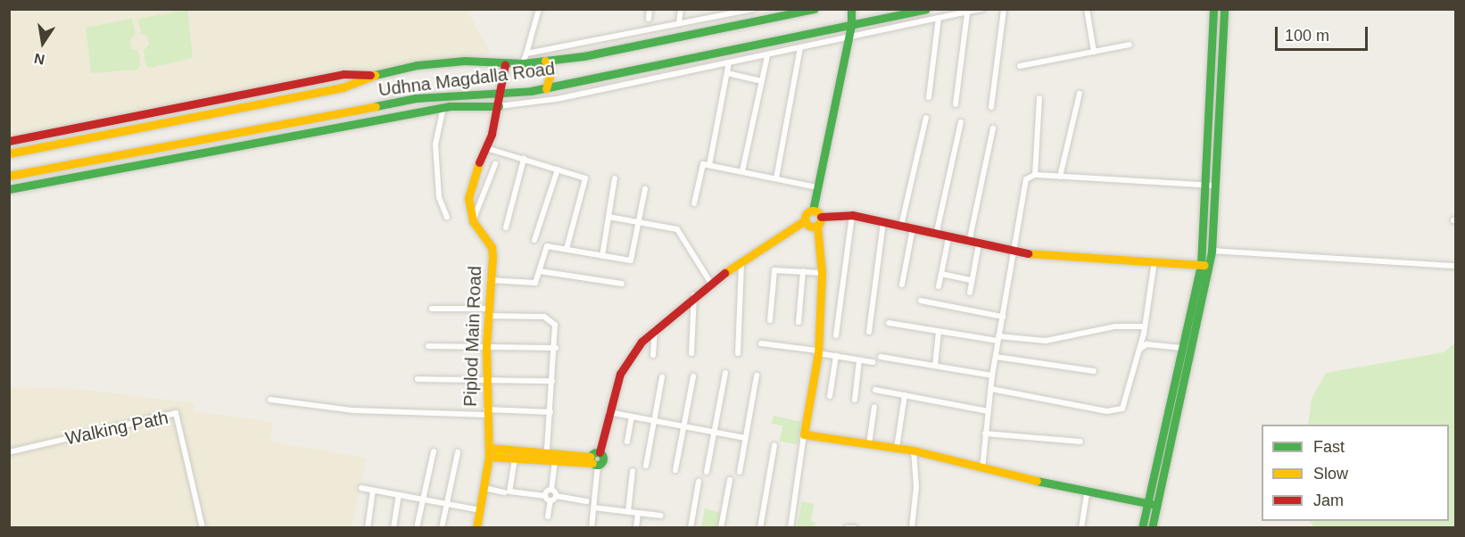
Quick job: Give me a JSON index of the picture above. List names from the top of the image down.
{
  "streets": {
    "street": ["Udhna Magdalla Road", "Piplod Main Road", "Walking Path"]
  },
  "crossings": [
    ["Udhna Magdalla Road", "Piplod Main Road"]
  ],
  "legend": ["Fast", "Slow", "Jam"],
  "scale_bar": "100 m",
  "north": "bottom"
}
